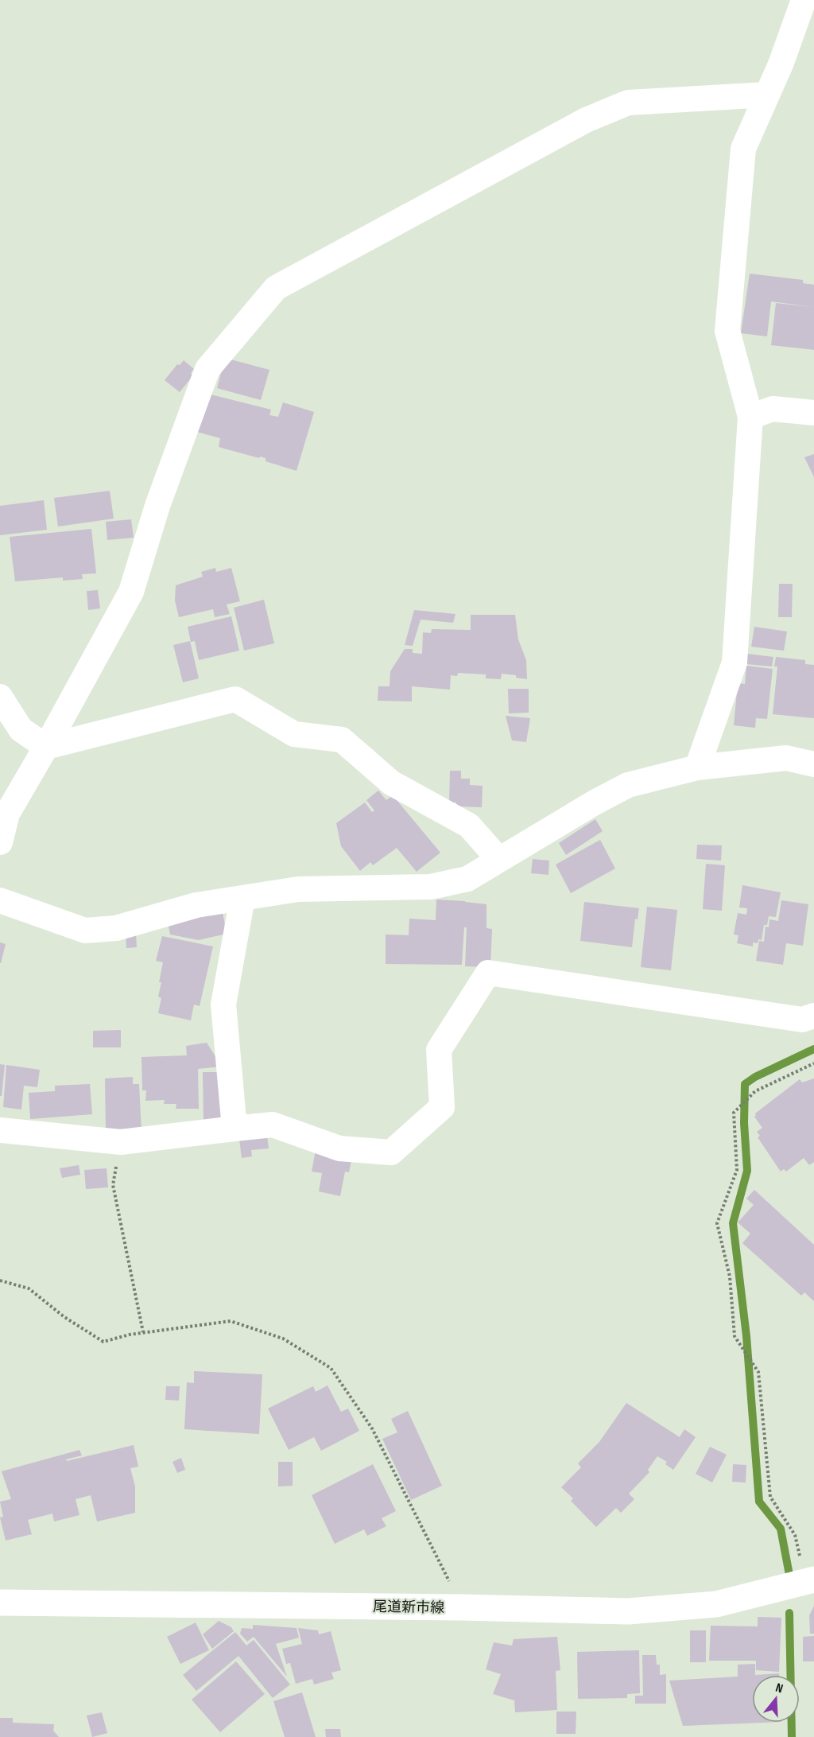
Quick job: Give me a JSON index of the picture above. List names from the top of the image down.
{
  "streets": {
    "main road": ["尾道新市線"]
  },
  "north": "top"
}
